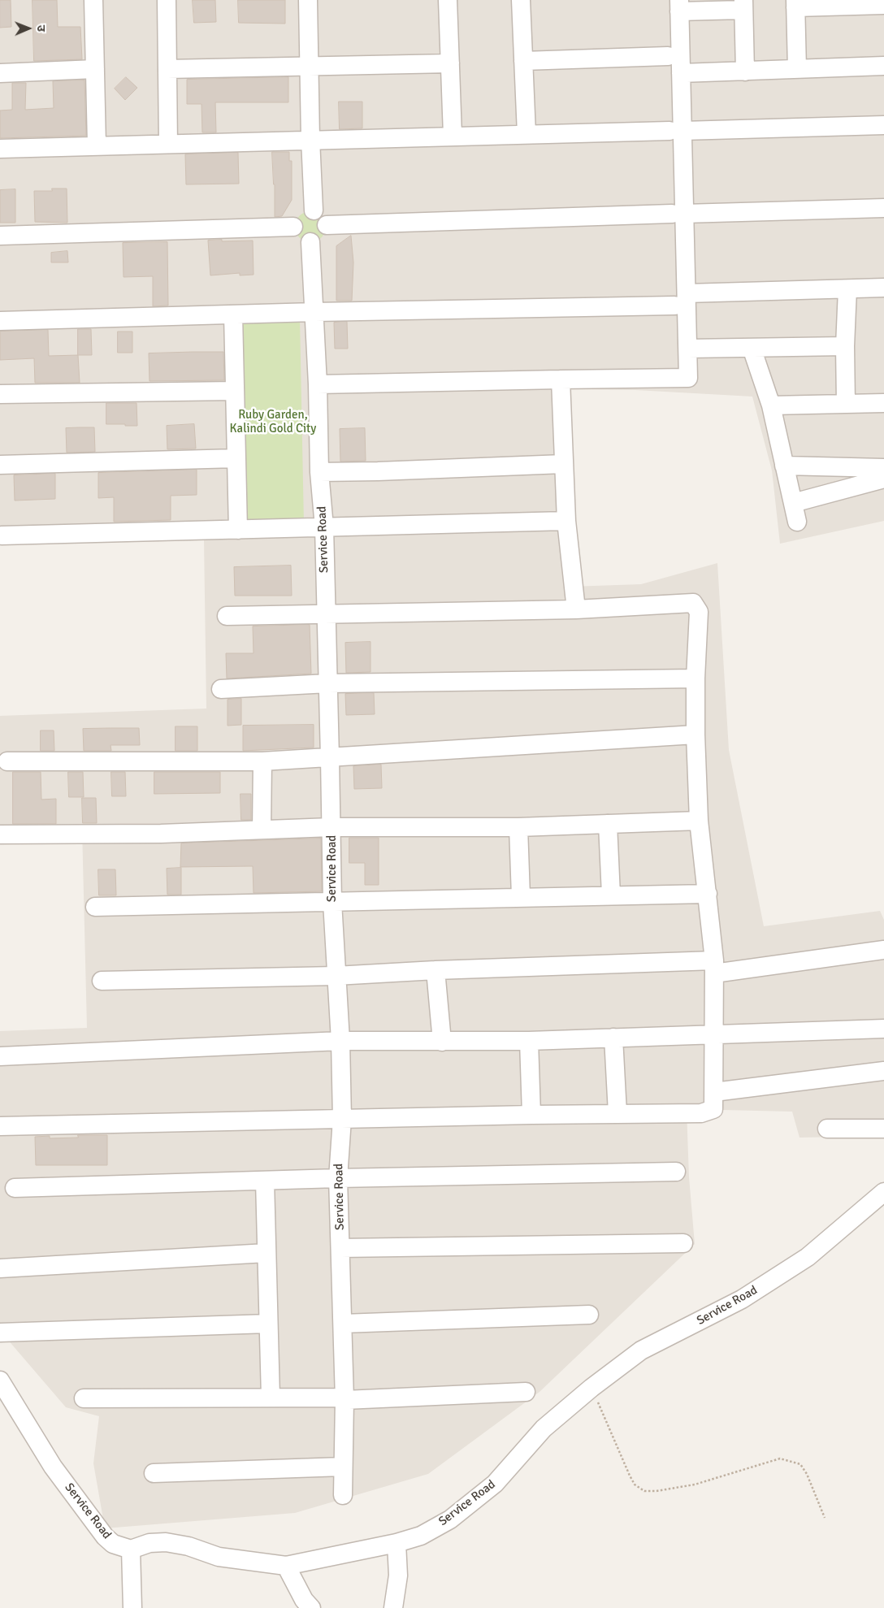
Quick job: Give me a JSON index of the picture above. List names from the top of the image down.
{
  "streets": {
    "street": ["Service Road"]
  },
  "parks": ["Ruby Garden, Kalindi Gold City"],
  "north": "right"
}
